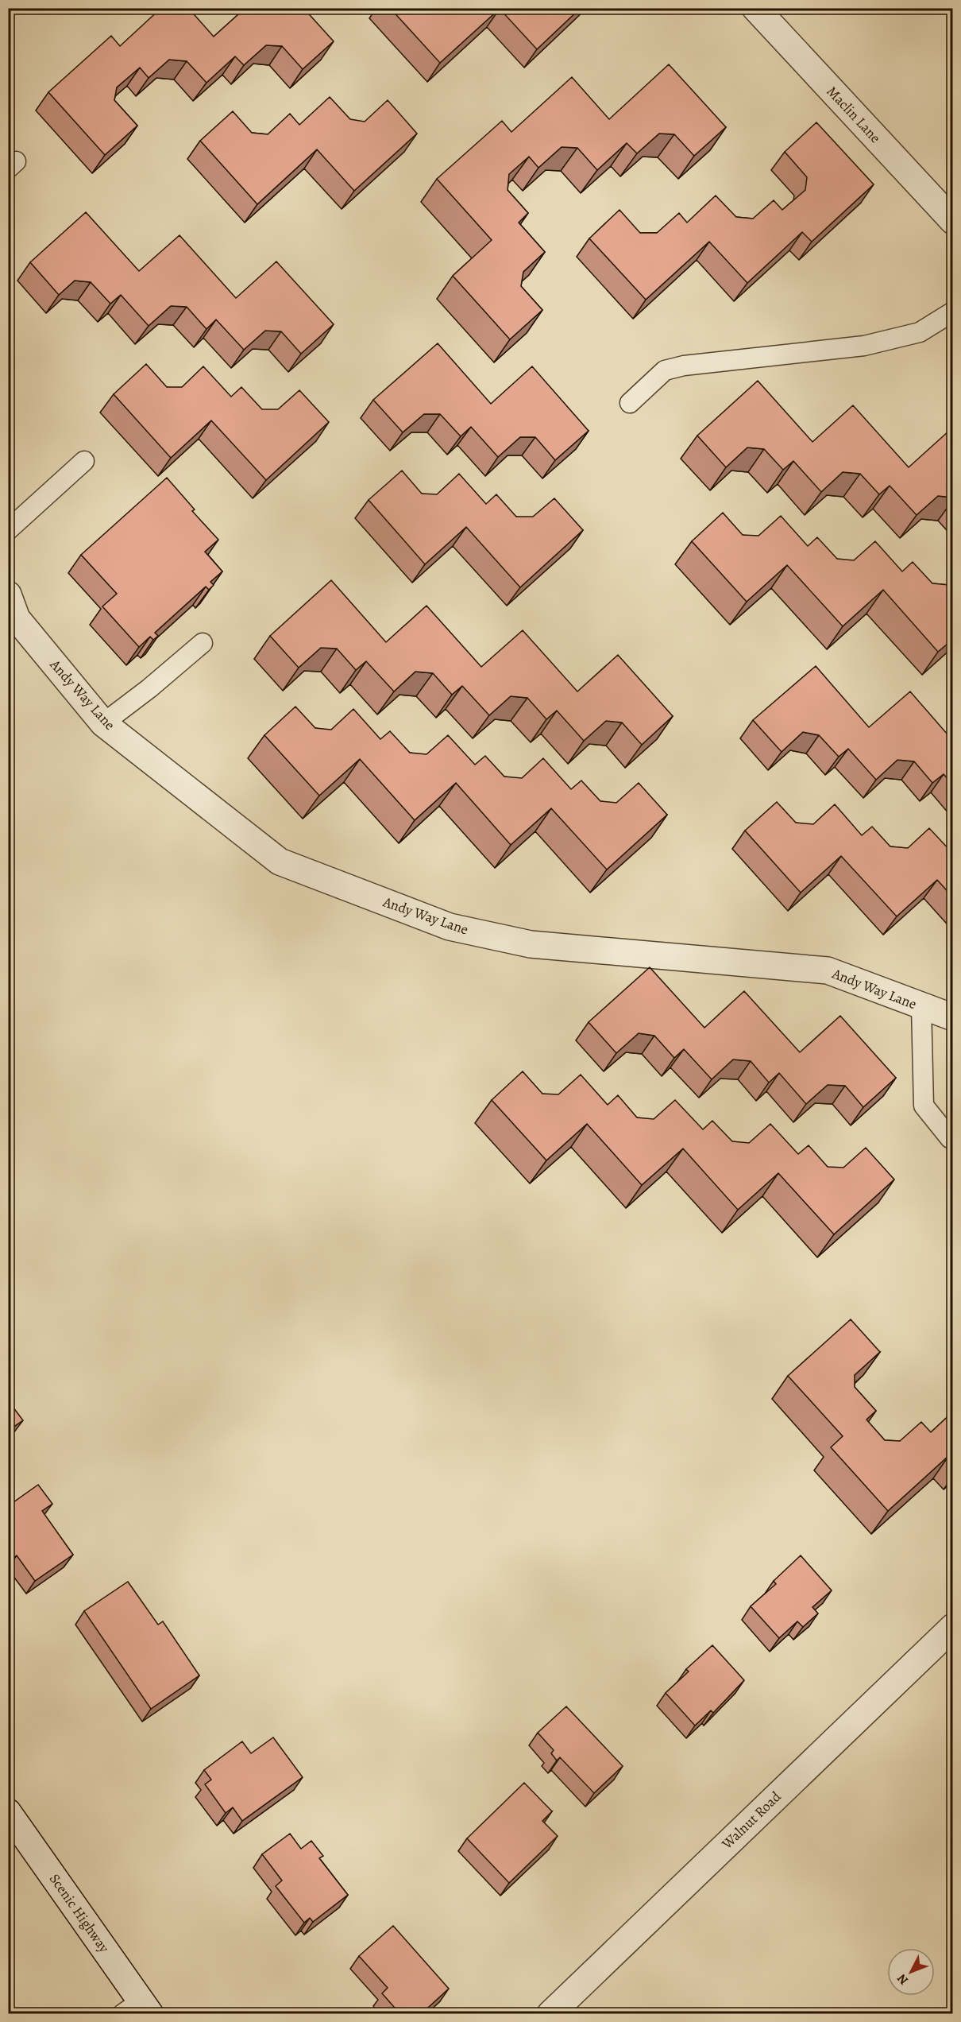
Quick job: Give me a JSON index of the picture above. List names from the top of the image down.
{
  "streets": {
    "street": [
      "Maclin Lane",
      "Andy Way Lane",
      "Walnut Road",
      "Scenic Highway"
    ]
  },
  "north": "bottom left"
}
